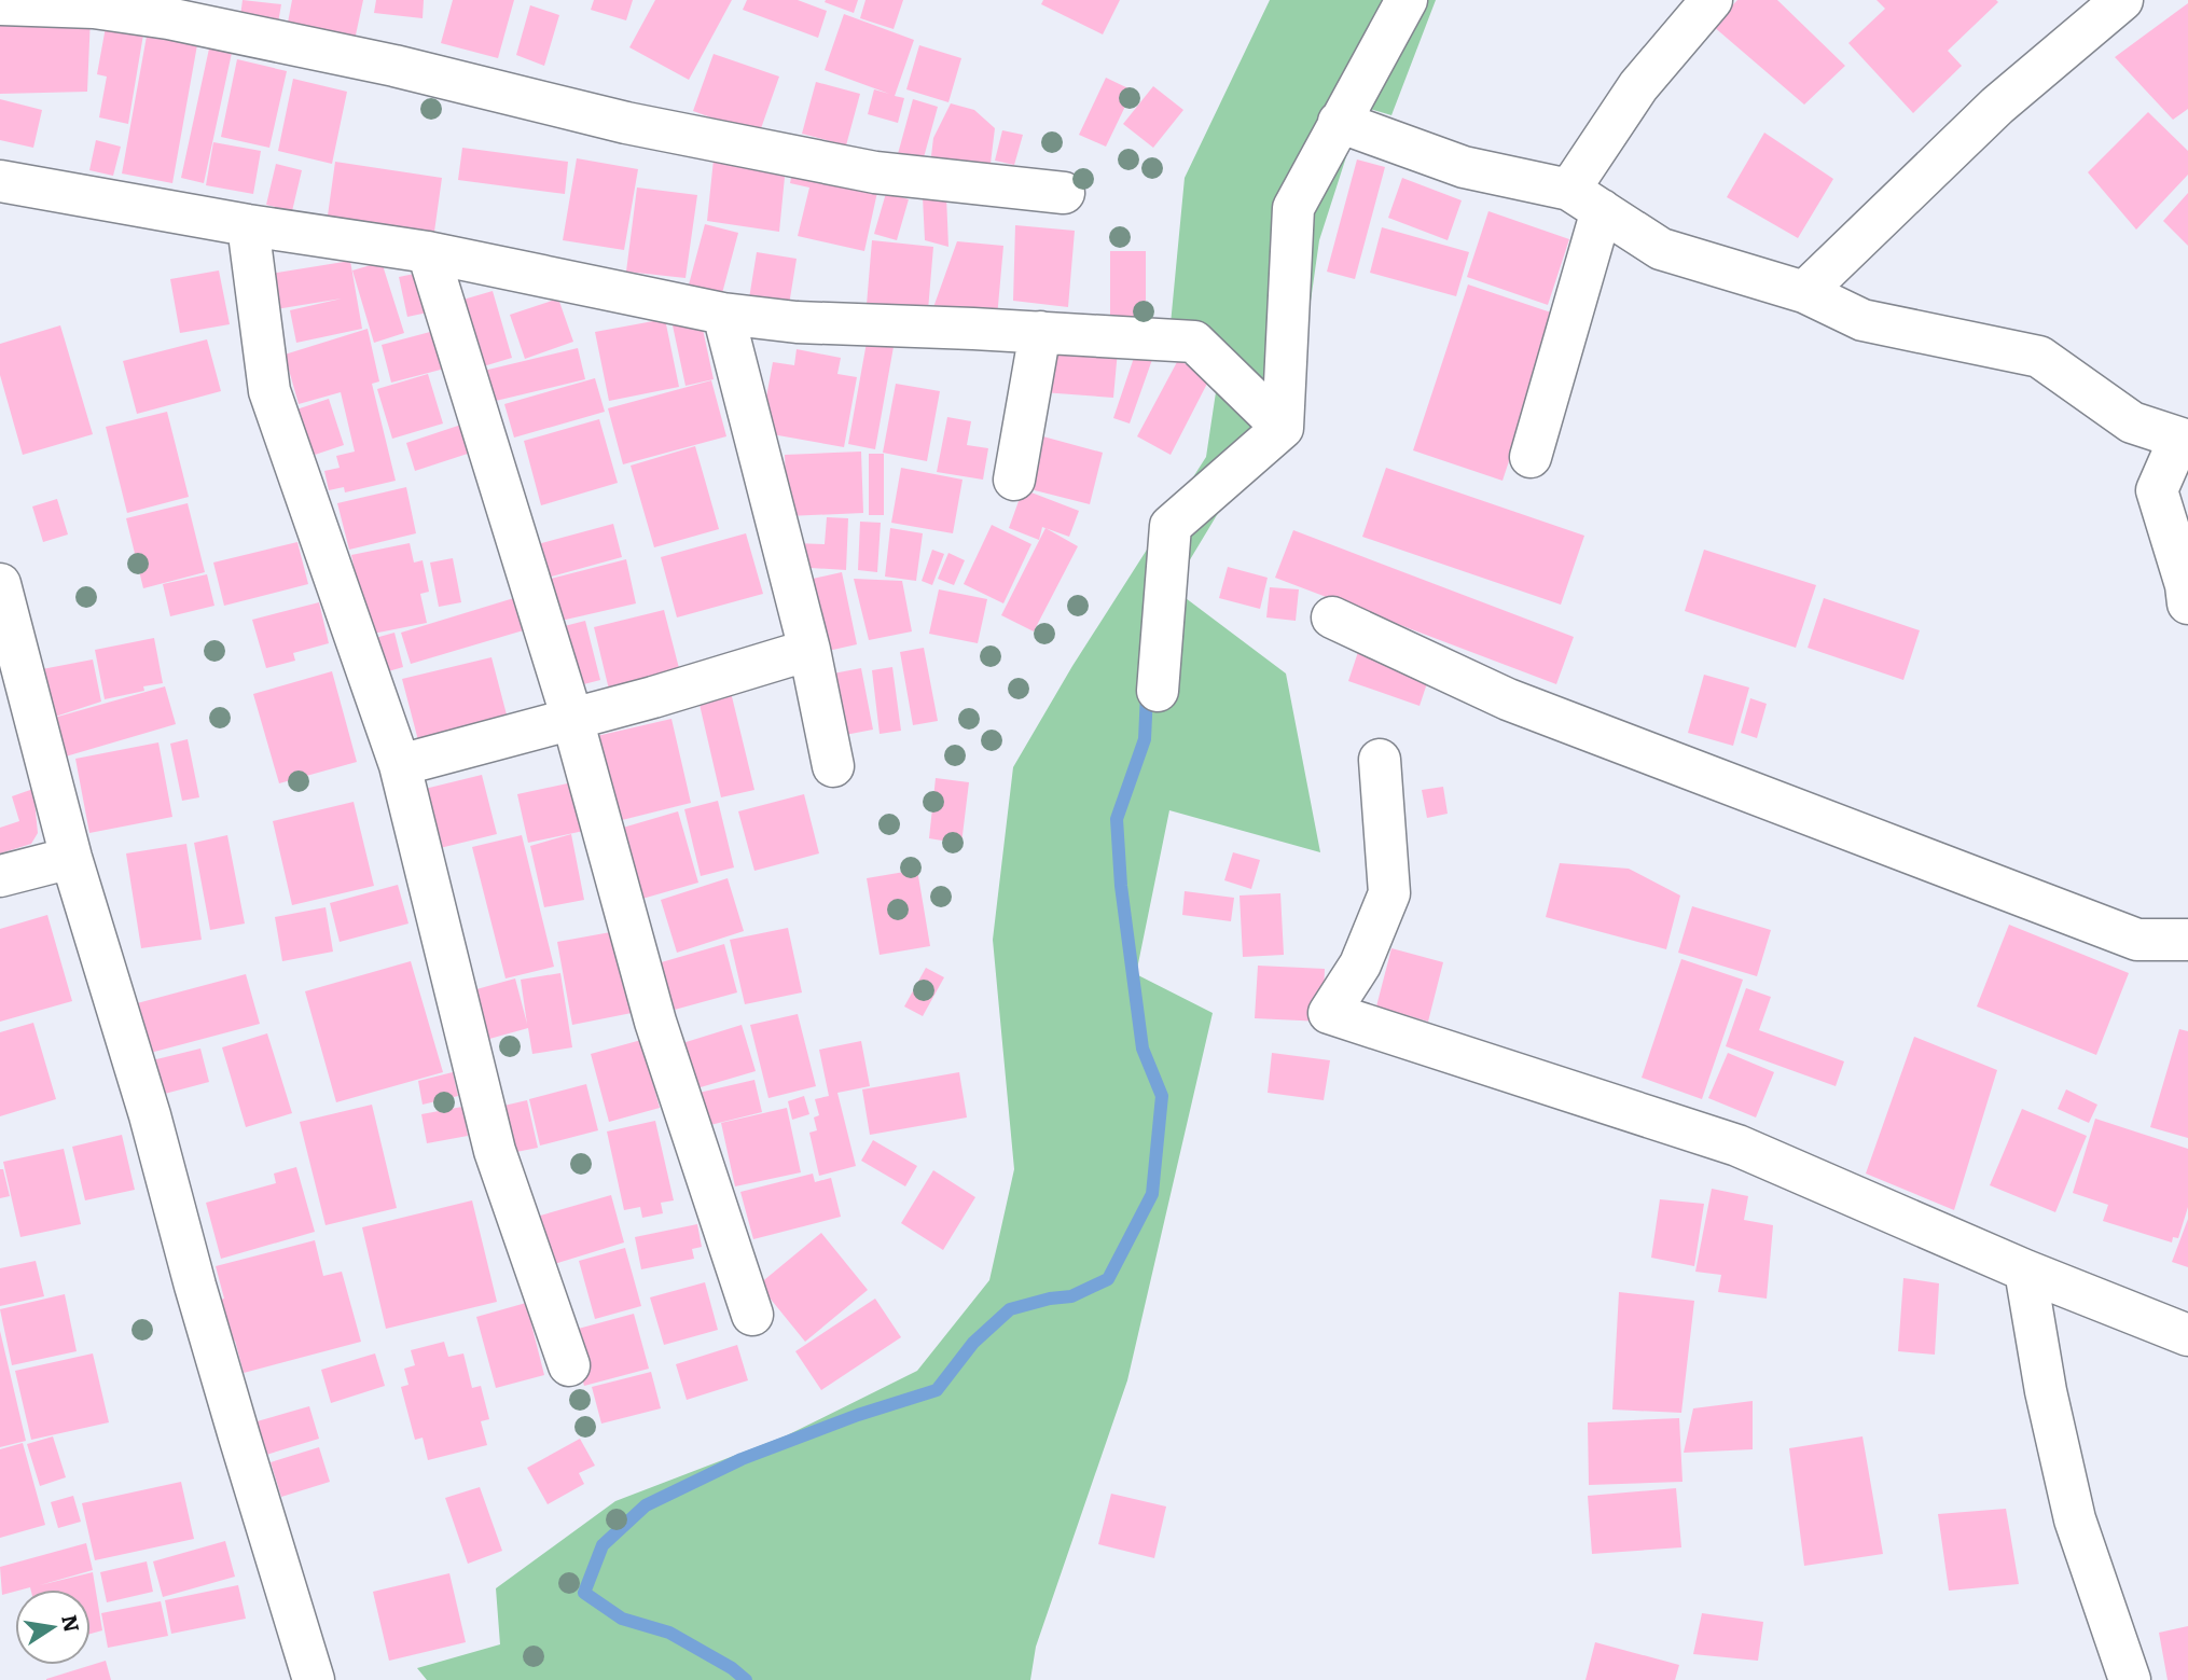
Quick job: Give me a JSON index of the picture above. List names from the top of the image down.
{
  "north": "right"
}
